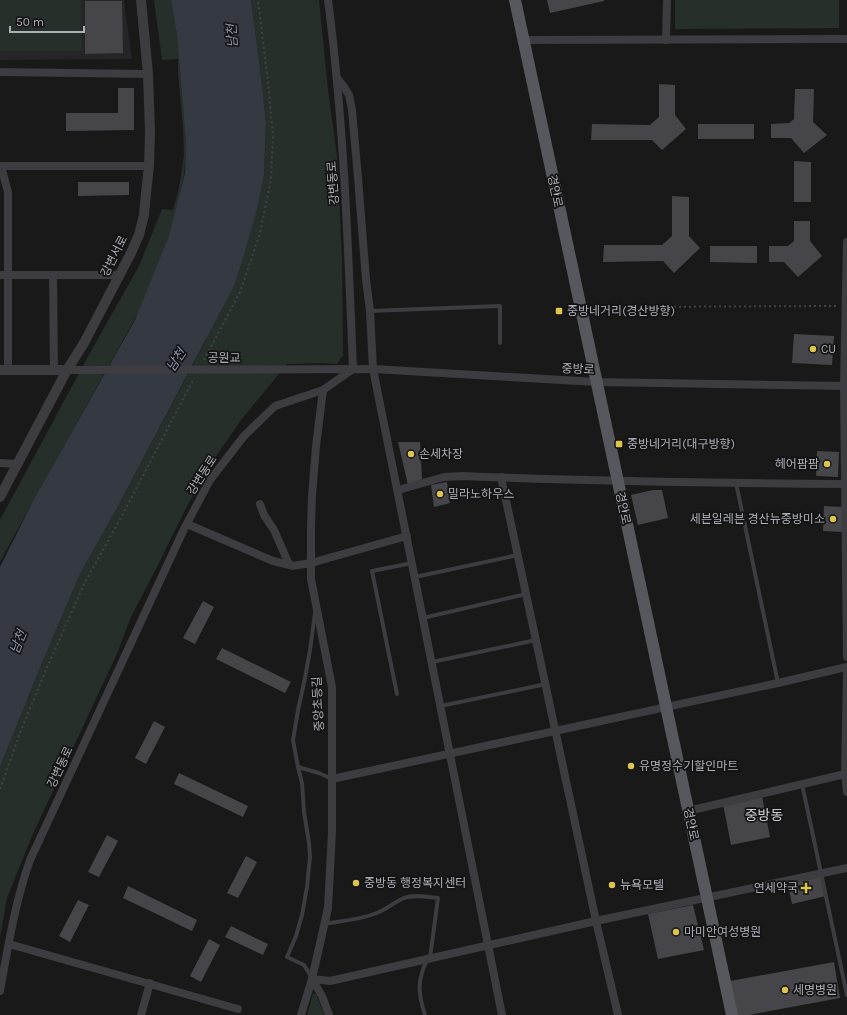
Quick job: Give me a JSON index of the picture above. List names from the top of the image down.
{
  "streets": {
    "main road": ["경안로"],
    "street": [
      "강변동로",
      "강변서로",
      "공원교",
      "중방로",
      "중앙초등길"
    ]
  },
  "crossings": [
    ["강변동로", "중방로"],
    ["강변동로", "중앙초등길"],
    ["경안로", "중방로"],
    ["강변서로", "공원교"],
    ["공원교", "중방로"]
  ],
  "districts": ["중방동"],
  "water": ["남천"],
  "places": {
    "transit": ["중방네거리(경산방향)", "중방네거리(대구방향)"],
    "other": [
      "CU",
      "손세차장",
      "헤어팜팜",
      "밀라노하우스",
      "세븐일레븐 경산뉴중방미소",
      "유명정수기할인마트",
      "중방동 행정복지센터",
      "뉴욕모텔",
      "마미안여성병원",
      "세명병원"
    ],
    "health": ["연세약국"]
  },
  "scale_bar": "50 m"
}
